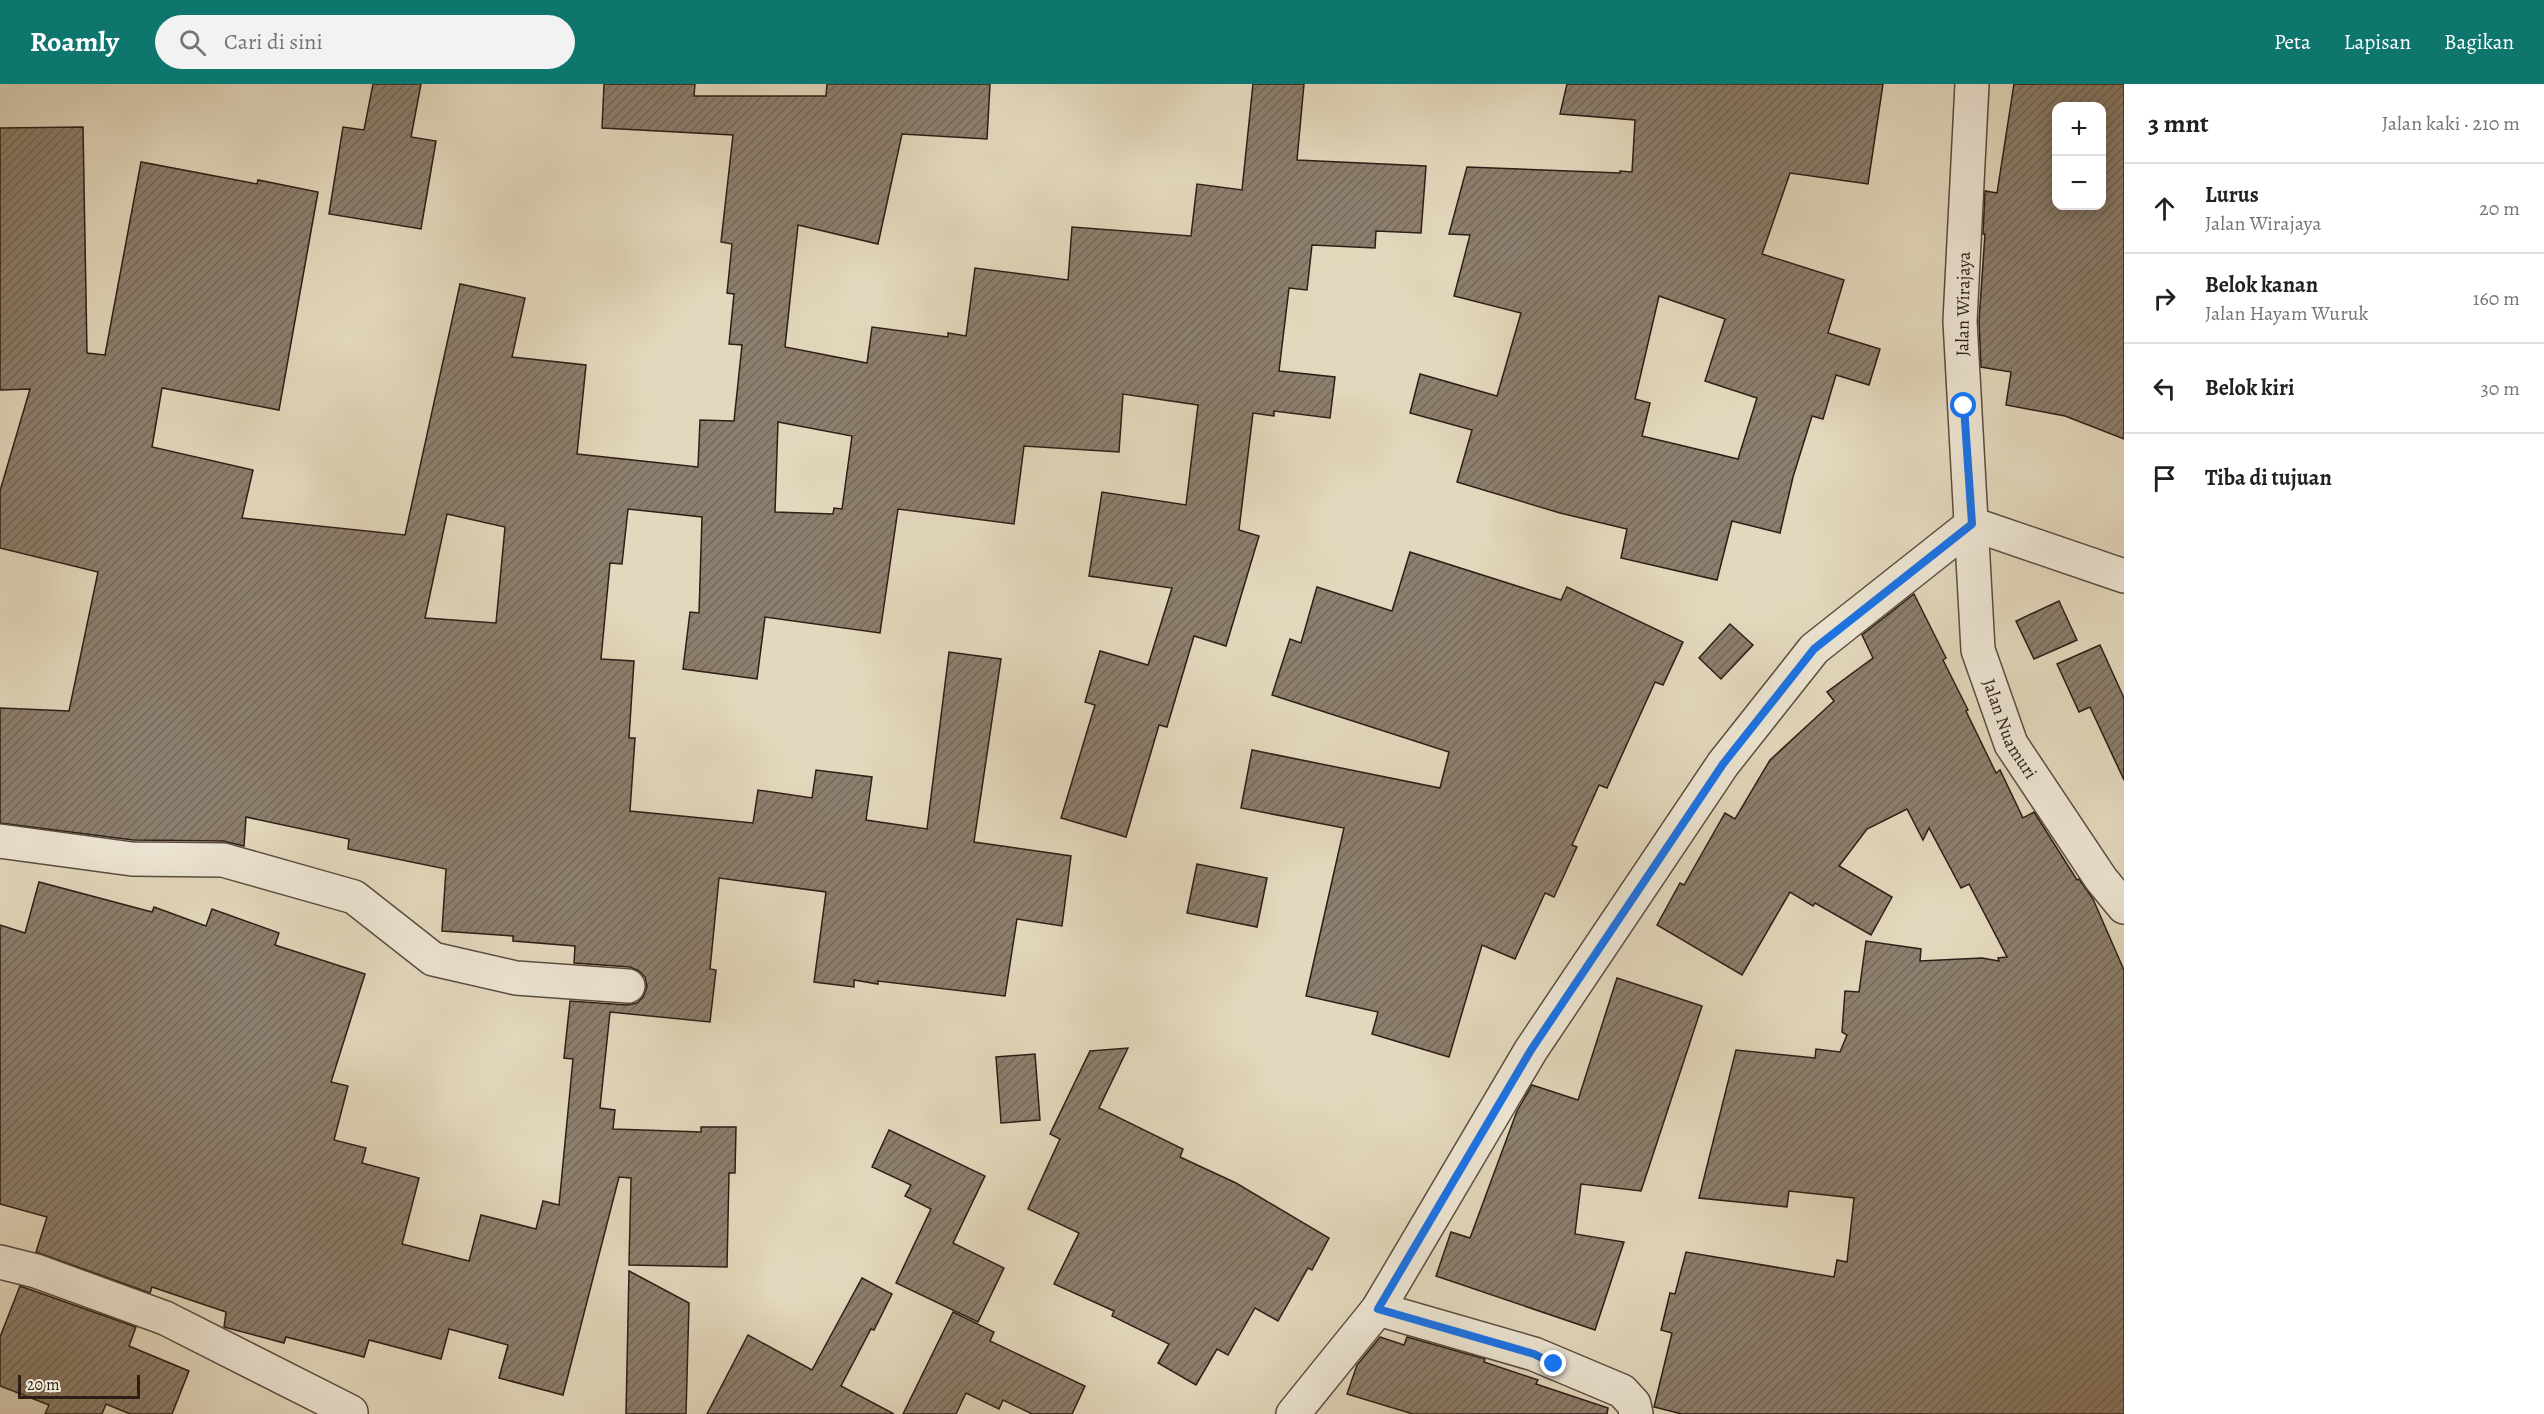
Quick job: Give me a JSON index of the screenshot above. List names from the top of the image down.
{
  "streets": {
    "street": ["Jalan Wirajaya", "Jalan Nuamuri"]
  },
  "crossings": [
    ["Jalan Wirajaya", "Jalan Nuamuri"]
  ],
  "scale_bar": "20 m",
  "page": {
    "header": "Roamly",
    "search": "Cari di sini",
    "nav": ["Peta", "Lapisan", "Bagikan"],
    "heading": ["3 mnt", "Jalan kaki · 210 m"],
    "map_buttons": ["+", "−"],
    "list": [
      ["Lurus", "Jalan Wirajaya", "20 m"],
      ["Belok kanan", "Jalan Hayam Wuruk", "160 m"],
      ["Belok kiri", "30 m"],
      "Tiba di tujuan"
    ],
    "scale": "20 m"
  }
}
